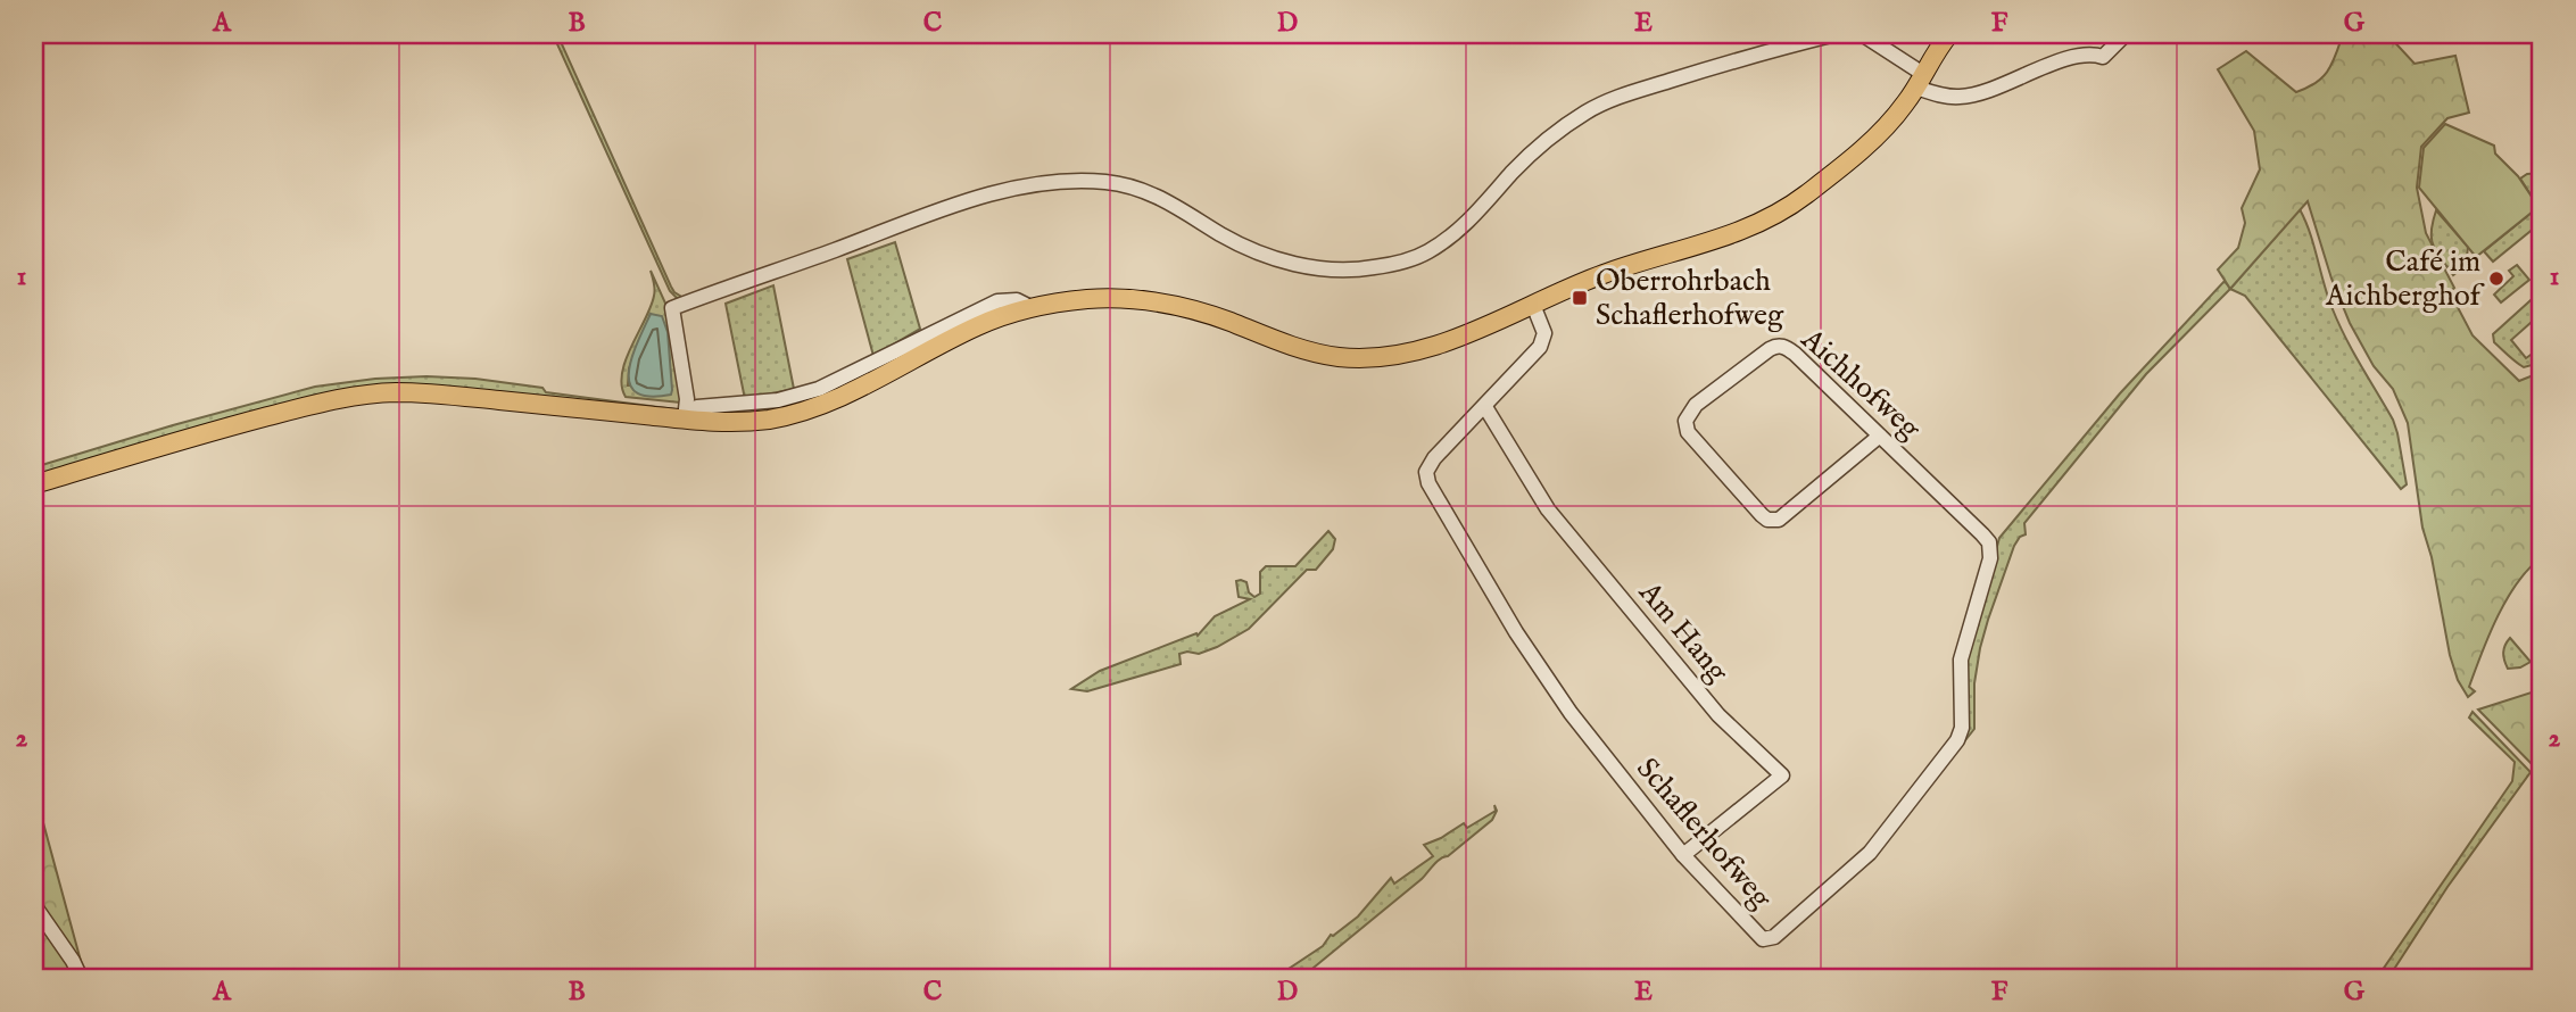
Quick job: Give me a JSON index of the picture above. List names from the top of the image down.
{
  "streets": {
    "street": ["Aichhofweg", "Am Hang", "Schaflerhofweg"]
  },
  "crossings": [
    ["Aichhofweg", "Schaflerhofweg"],
    ["Am Hang", "Schaflerhofweg"]
  ],
  "places": {
    "other": ["Café im Aichberghof"],
    "transit": ["Oberrohrbach Schaflerhofweg"]
  },
  "grid": {
    "columns": [
      "A",
      "B",
      "C",
      "D",
      "E",
      "F",
      "G"
    ],
    "rows": ["1", "2"]
  }
}
